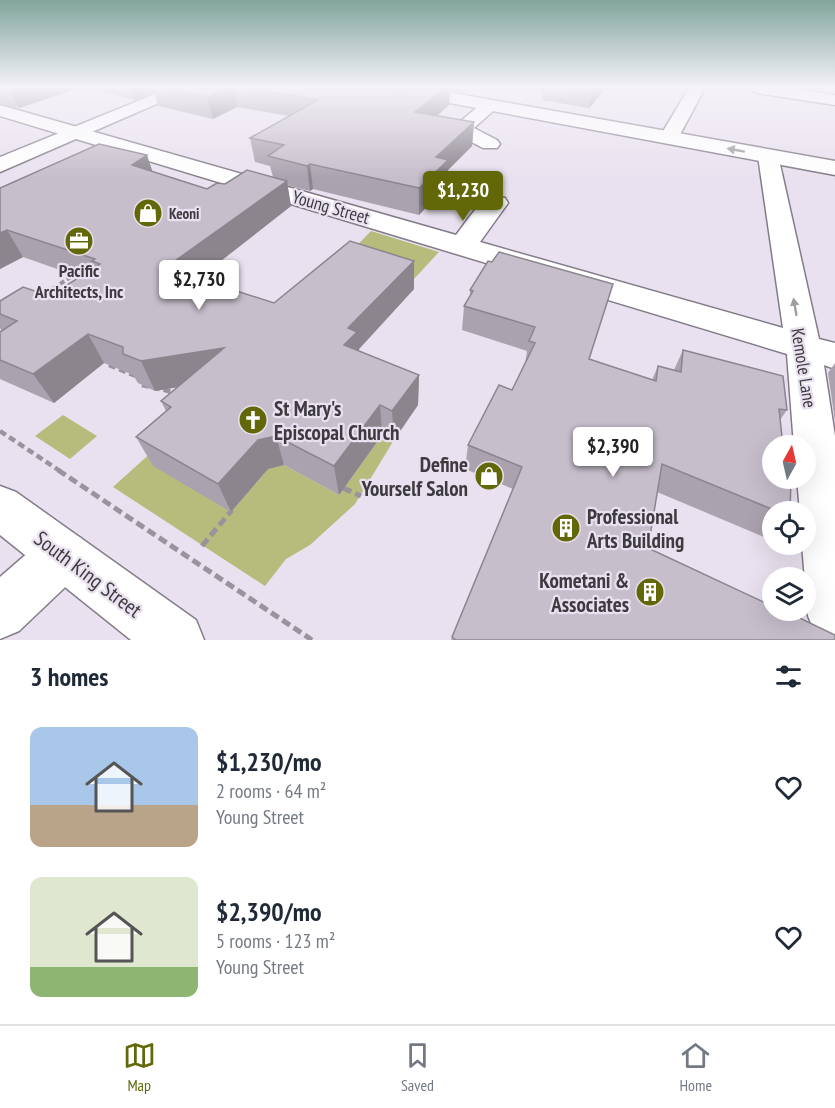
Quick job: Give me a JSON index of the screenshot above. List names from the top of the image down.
{
  "streets": {
    "street": ["Young Street", "Kemole Lane", "South King Street"]
  },
  "crossings": [
    ["Young Street", "Kemole Lane"]
  ],
  "one_way": ["Kemole Lane"],
  "places": {
    "shop": ["Keoni", "Define Yourself Salon"],
    "office": ["Pacific Architects, Inc"],
    "church": ["St Mary's Episcopal Church"],
    "building": ["Professional Arts Building", "Kometani & Associates"]
  },
  "north": "top",
  "page": {
    "price": ["$1,230", "$2,730", "$2,390"],
    "heading": "3 homes",
    "list": [
      {
        "name": "$1,230/mo",
        "note": "2 rooms · 64 m² · Young Street"
      },
      {
        "name": "$2,390/mo",
        "note": "5 rooms · 123 m² · Young Street"
      }
    ],
    "tabs": ["Map", "Saved", "Home"]
  }
}
